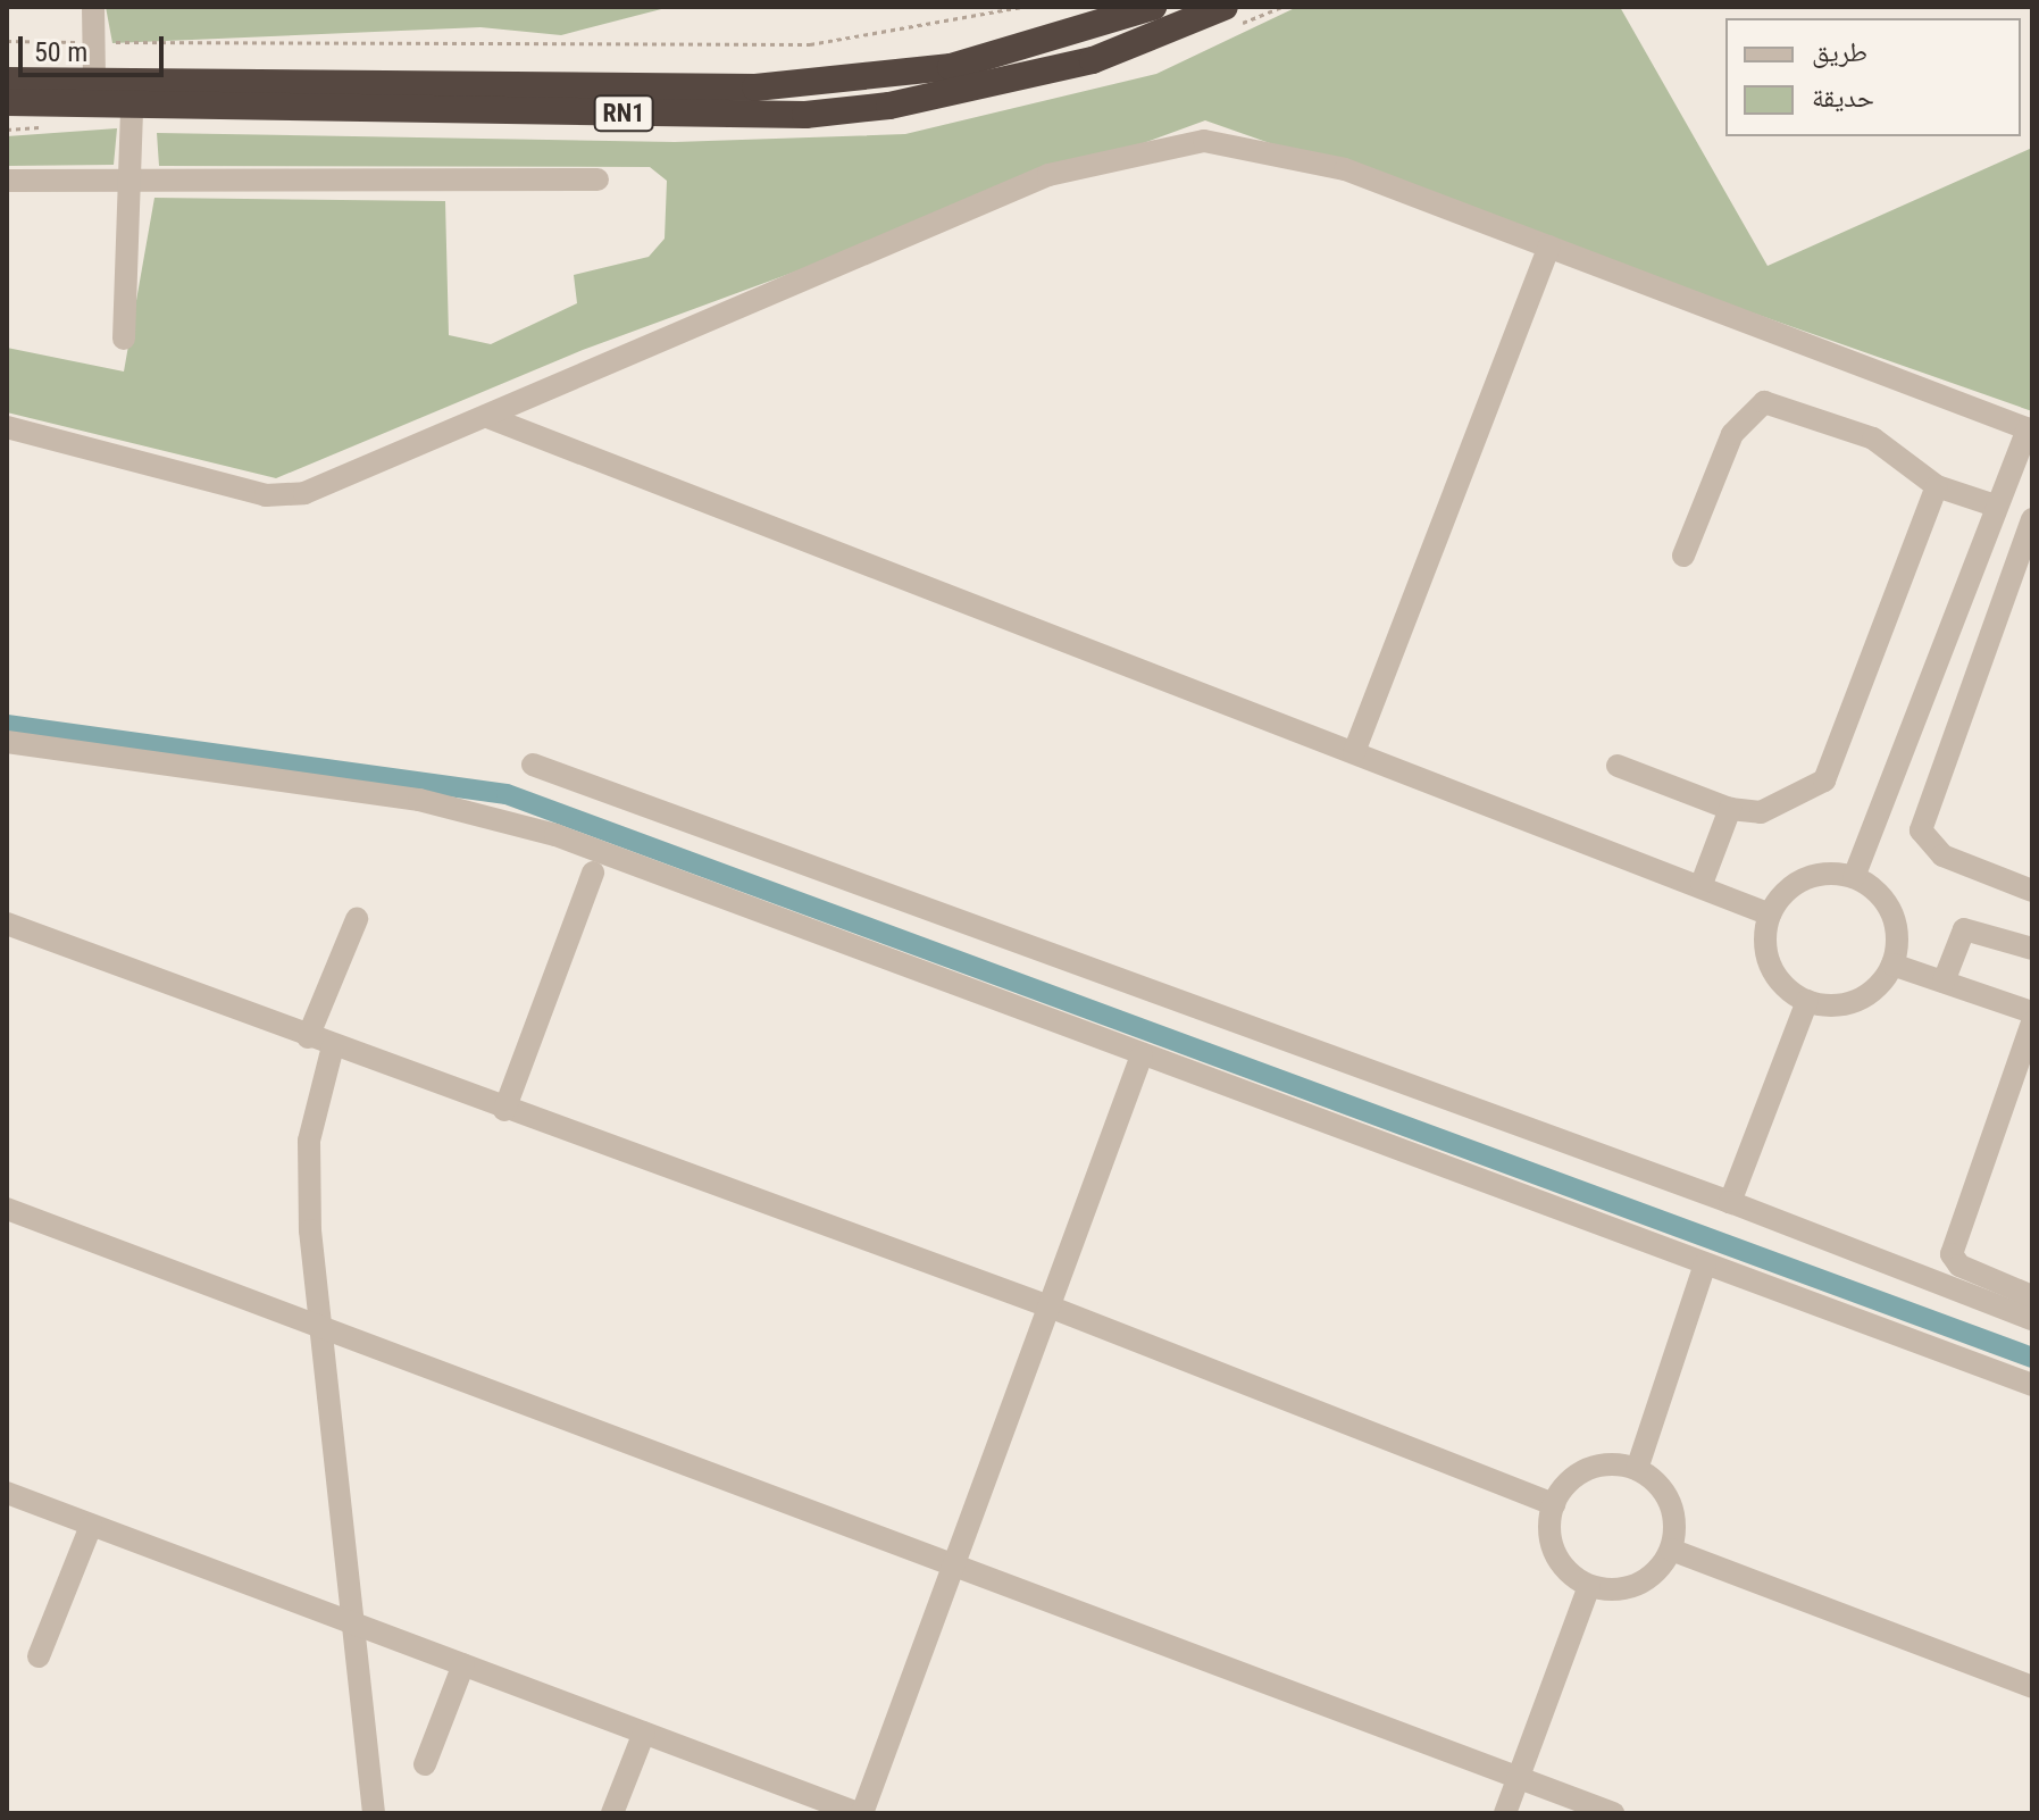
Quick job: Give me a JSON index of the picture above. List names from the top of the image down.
{
  "streets": {
    "highway": ["RN1"]
  },
  "legend": ["طريق", "حديقة"],
  "scale_bar": "50 m"
}
